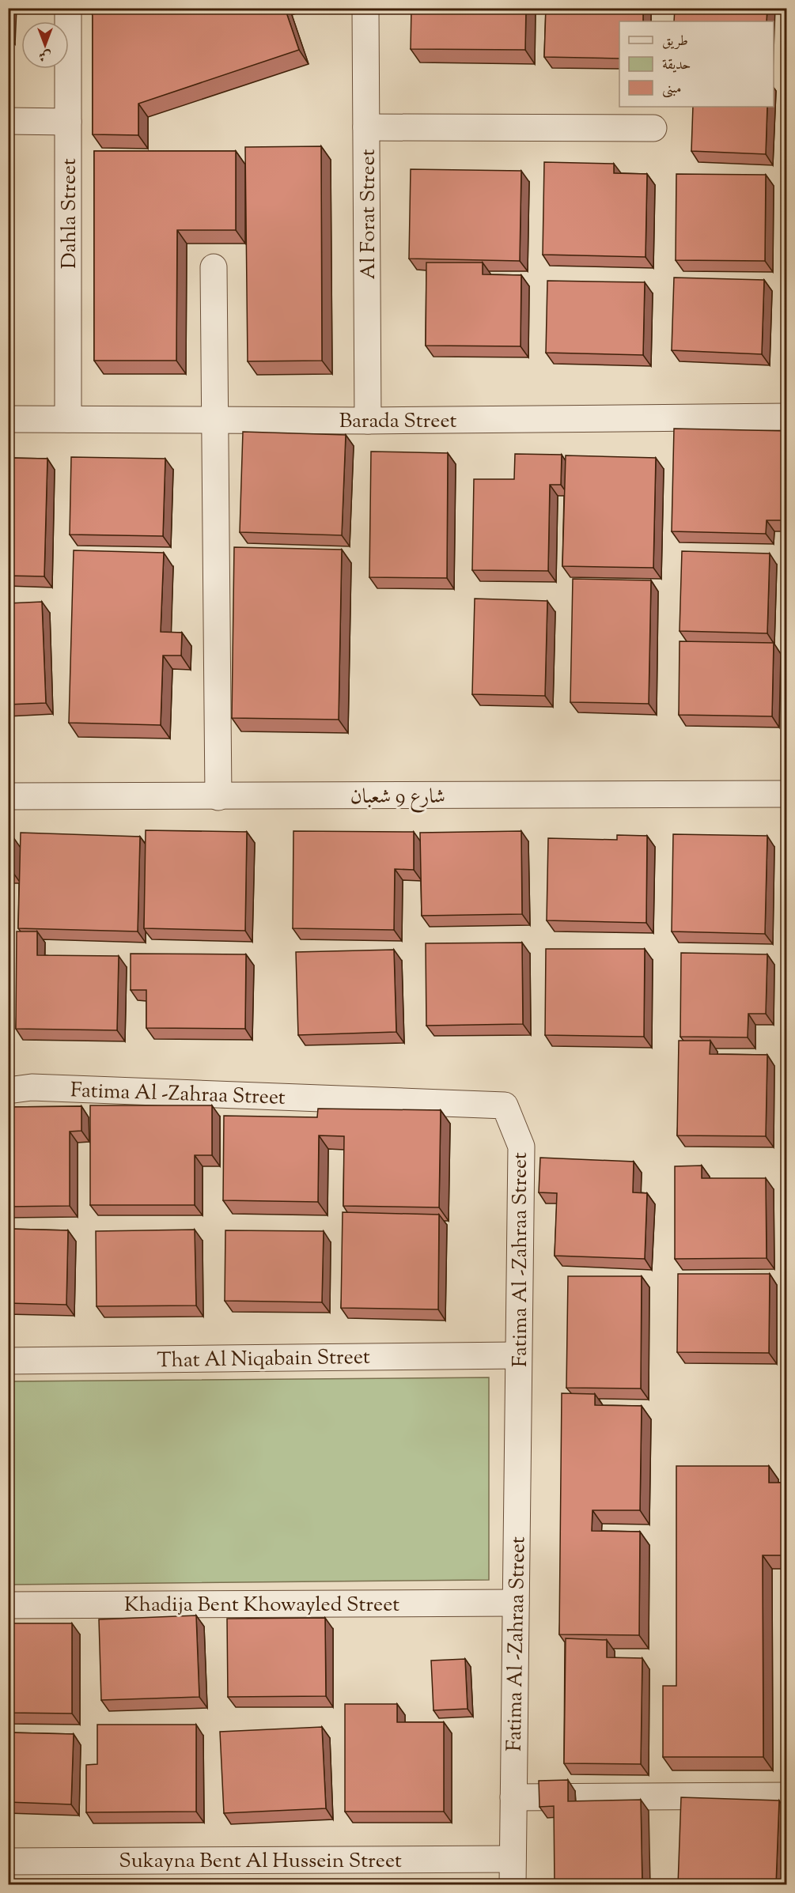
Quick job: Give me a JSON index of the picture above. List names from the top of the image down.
{
  "streets": {
    "street": [
      "Dahla Street",
      "Al Forat Street",
      "Barada Street",
      "شارع 9 شعبان",
      "Fatima Al -Zahraa Street",
      "That Al Niqabain Street",
      "Khadija Bent Khowayled Street",
      "Sukayna Bent Al Hussein Street"
    ]
  },
  "crossings": [
    ["Dahla Street", "Barada Street"],
    ["Al Forat Street", "Barada Street"],
    ["Fatima Al -Zahraa Street", "That Al Niqabain Street"],
    ["Fatima Al -Zahraa Street", "Khadija Bent Khowayled Street"],
    ["Fatima Al -Zahraa Street", "Sukayna Bent Al Hussein Street"]
  ],
  "legend": ["طريق", "حديقة", "مبنى"],
  "north": "bottom"
}
